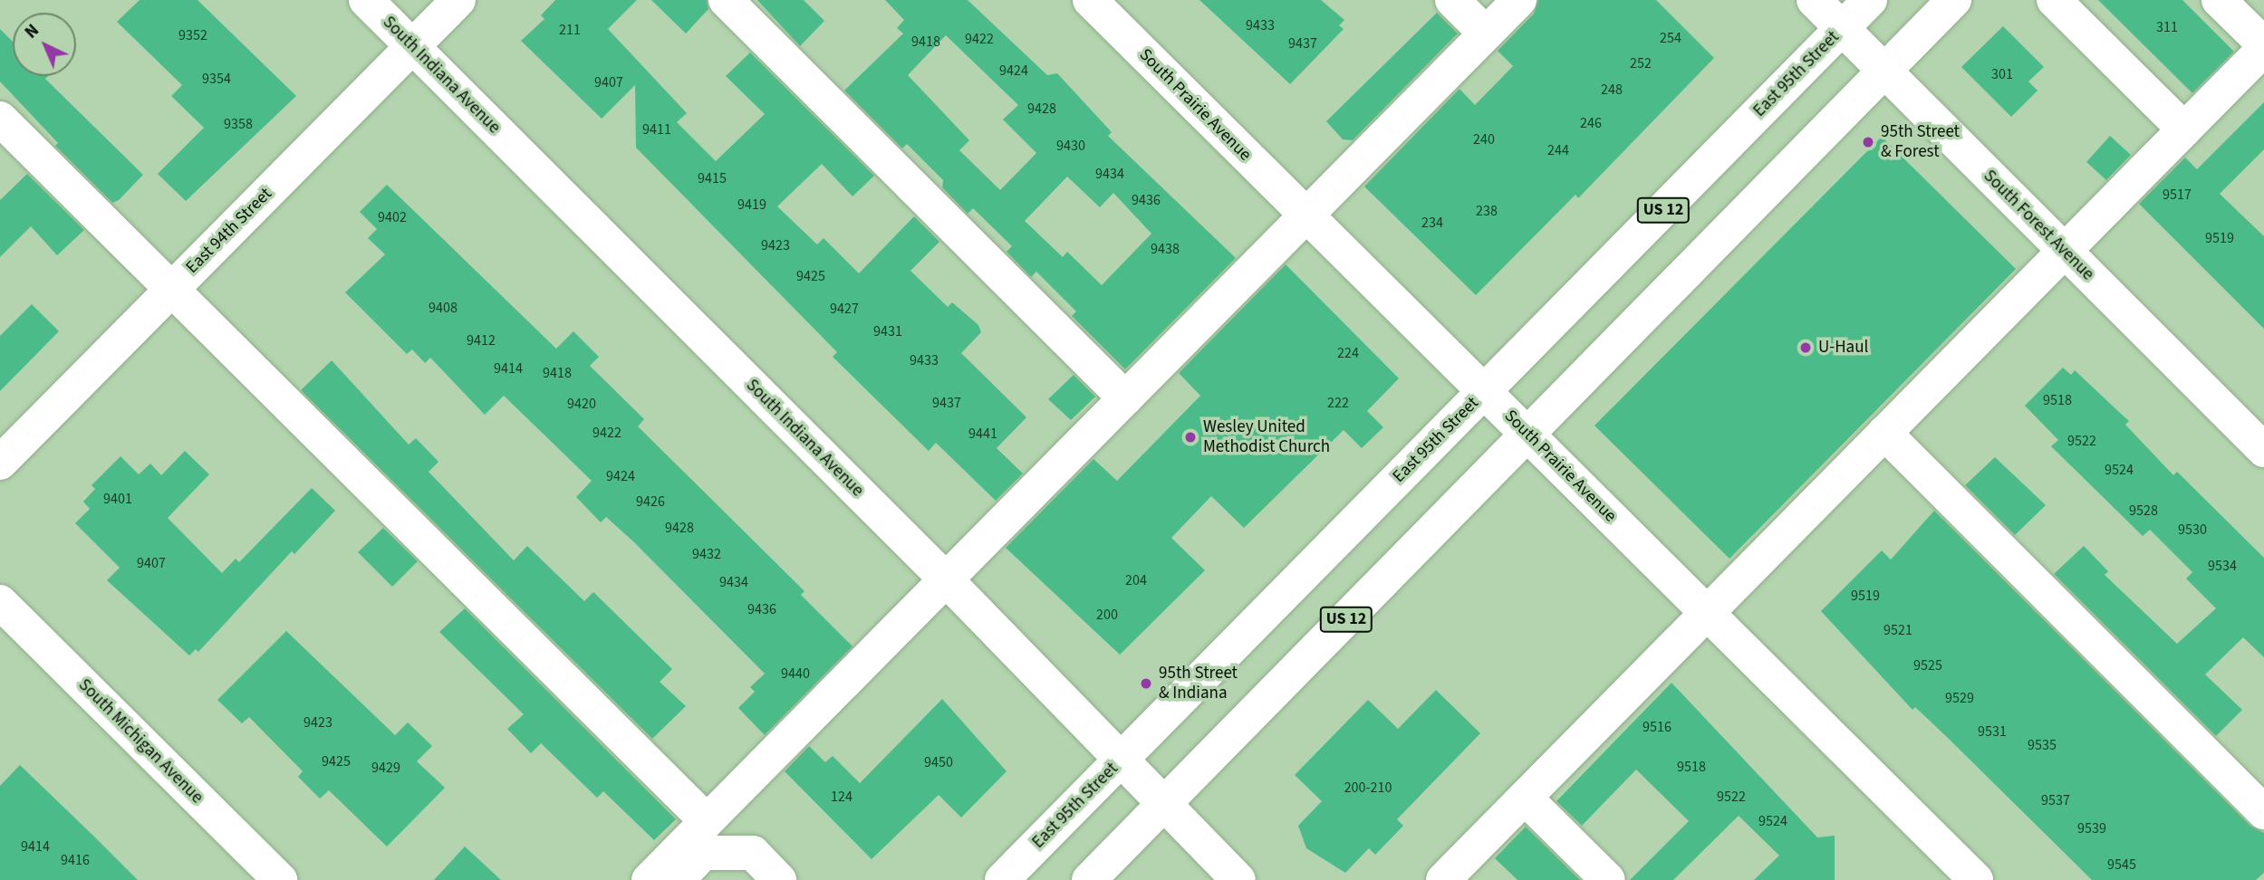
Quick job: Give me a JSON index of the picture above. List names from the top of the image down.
{
  "streets": {
    "street": [
      "East 95th Street",
      "South Indiana Avenue",
      "South Prairie Avenue",
      "US 12",
      "South Forest Avenue",
      "East 94th Street",
      "South Michigan Avenue"
    ]
  },
  "crossings": [
    ["East 95th Street", "South Indiana Avenue"],
    ["East 95th Street", "South Prairie Avenue"],
    ["East 95th Street", "South Forest Avenue"],
    ["South Indiana Avenue", "US 12"],
    ["South Indiana Avenue", "East 94th Street"],
    ["South Prairie Avenue", "US 12"],
    ["US 12", "South Forest Avenue"]
  ],
  "places": [
    "95th Street & Forest",
    "U-Haul",
    "Wesley United Methodist Church",
    "95th Street & Indiana"
  ],
  "house_numbers": [
    "9433",
    "311",
    "211",
    "9352",
    "254",
    "9422",
    "9418",
    "9437",
    "252",
    "9424",
    "301",
    "9354",
    "9407",
    "248",
    "9428",
    "246",
    "9358",
    "9411",
    "240",
    "9430",
    "244",
    "9434",
    "9415",
    "9517",
    "9436",
    "9419",
    "238",
    "9402",
    "234",
    "9519",
    "9423",
    "9438",
    "9425",
    "9408",
    "9427",
    "9431",
    "9412",
    "224",
    "9433",
    "9414",
    "9418",
    "9518",
    "9437",
    "222",
    "9420",
    "9422",
    "9441",
    "9522",
    "9524",
    "9424",
    "9401",
    "9426",
    "9528",
    "9428",
    "9530",
    "9432",
    "9407",
    "9534",
    "204",
    "9434",
    "9519",
    "9436",
    "200",
    "9521",
    "9525",
    "9440",
    "9529",
    "9423",
    "9516",
    "9531",
    "9535",
    "9425",
    "9450",
    "9518",
    "9429",
    "200-210",
    "124",
    "9522",
    "9537",
    "9524",
    "9539",
    "9414",
    "9416",
    "9545"
  ],
  "north": "top left"
}
